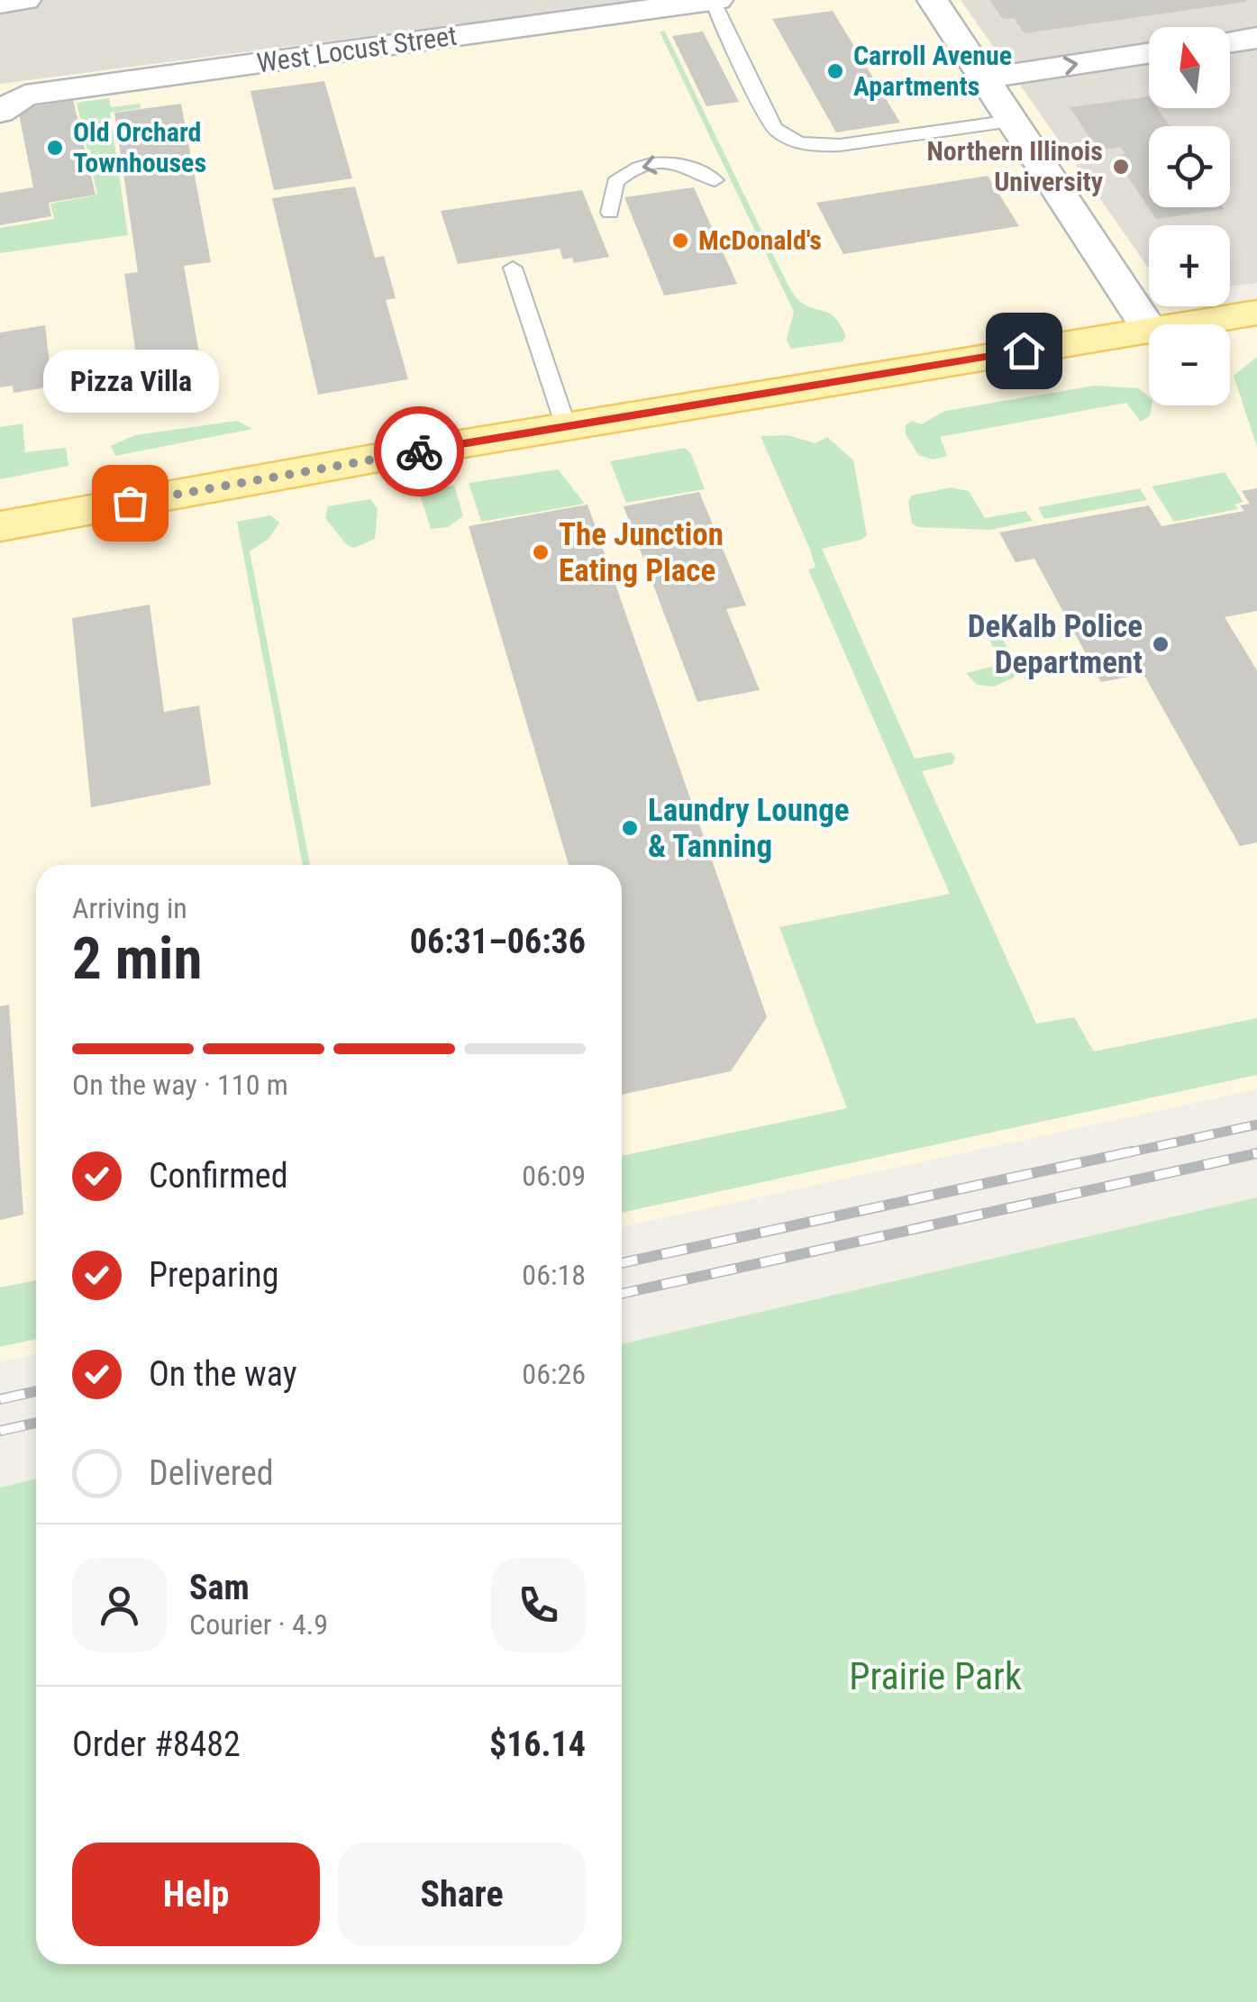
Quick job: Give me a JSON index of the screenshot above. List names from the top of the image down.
{
  "streets": {
    "street": ["West Locust Street"]
  },
  "parks": ["Prairie Park"],
  "places": [
    "Carroll Avenue Apartments",
    "Old Orchard Townhouses",
    "Northern Illinois University",
    "McDonald's",
    "Pizza Villa",
    "The Junction Eating Place",
    "DeKalb Police Department",
    "Laundry Lounge & Tanning"
  ],
  "north": "top",
  "page": {
    "map_buttons": ["+", "−"],
    "bubble": "Pizza Villa",
    "heading": ["2 min", "Arriving in", "06:31–06:36"],
    "panel": [
      "Sam",
      "Courier · 4.9",
      "Order #8482",
      "$16.14"
    ],
    "bar": "On the way · 110 m",
    "list": [
      ["Confirmed", "06:09"],
      ["Preparing", "06:18"],
      ["On the way", "06:26"],
      "Delivered"
    ],
    "buttons": ["Help", "Share"]
  }
}
